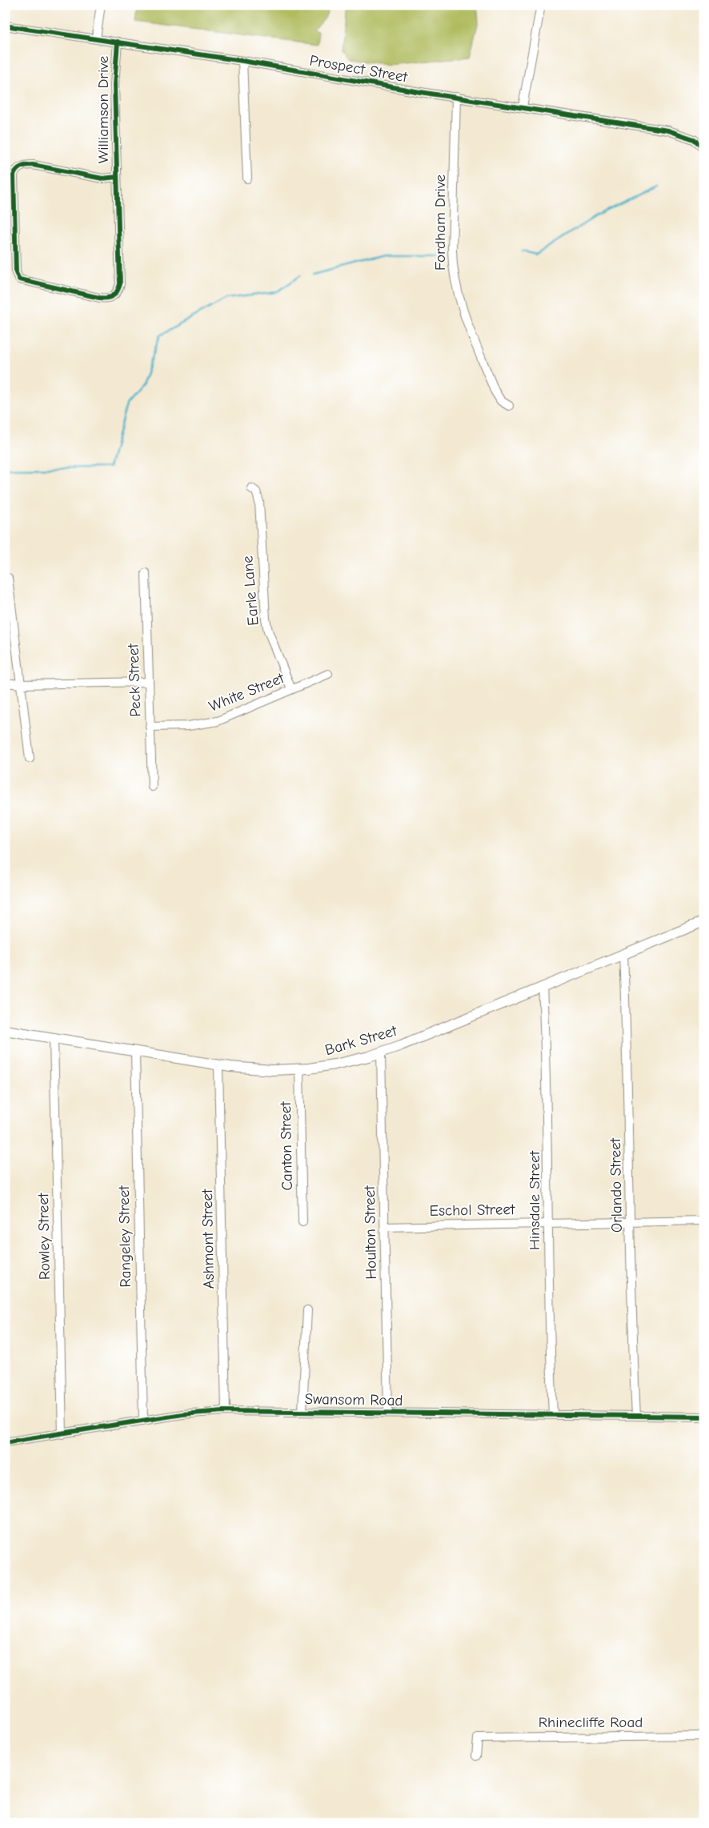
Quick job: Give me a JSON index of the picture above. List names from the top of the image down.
{
  "streets": {
    "main road": ["Bark Street"],
    "street": [
      "Prospect Street",
      "Williamson Drive",
      "Fordham Drive",
      "Earle Lane",
      "Peck Street",
      "White Street",
      "Canton Street",
      "Orlando Street",
      "Hinsdale Street",
      "Eschol Street",
      "Houlton Street",
      "Rowley Street",
      "Rangeley Street",
      "Ashmont Street",
      "Swansom Road",
      "Rhinecliffe Road"
    ]
  },
  "crossings": [
    ["Prospect Street", "Williamson Drive"],
    ["Prospect Street", "Fordham Drive"],
    ["Earle Lane", "White Street"],
    ["Peck Street", "White Street"],
    ["Bark Street", "Canton Street"],
    ["Bark Street", "Orlando Street"],
    ["Bark Street", "Hinsdale Street"],
    ["Bark Street", "Houlton Street"],
    ["Bark Street", "Rowley Street"],
    ["Bark Street", "Rangeley Street"],
    ["Bark Street", "Ashmont Street"],
    ["Orlando Street", "Eschol Street"],
    ["Orlando Street", "Swansom Road"],
    ["Hinsdale Street", "Eschol Street"],
    ["Hinsdale Street", "Swansom Road"],
    ["Eschol Street", "Houlton Street"],
    ["Houlton Street", "Swansom Road"],
    ["Rowley Street", "Swansom Road"],
    ["Rangeley Street", "Swansom Road"],
    ["Ashmont Street", "Swansom Road"]
  ]
}
